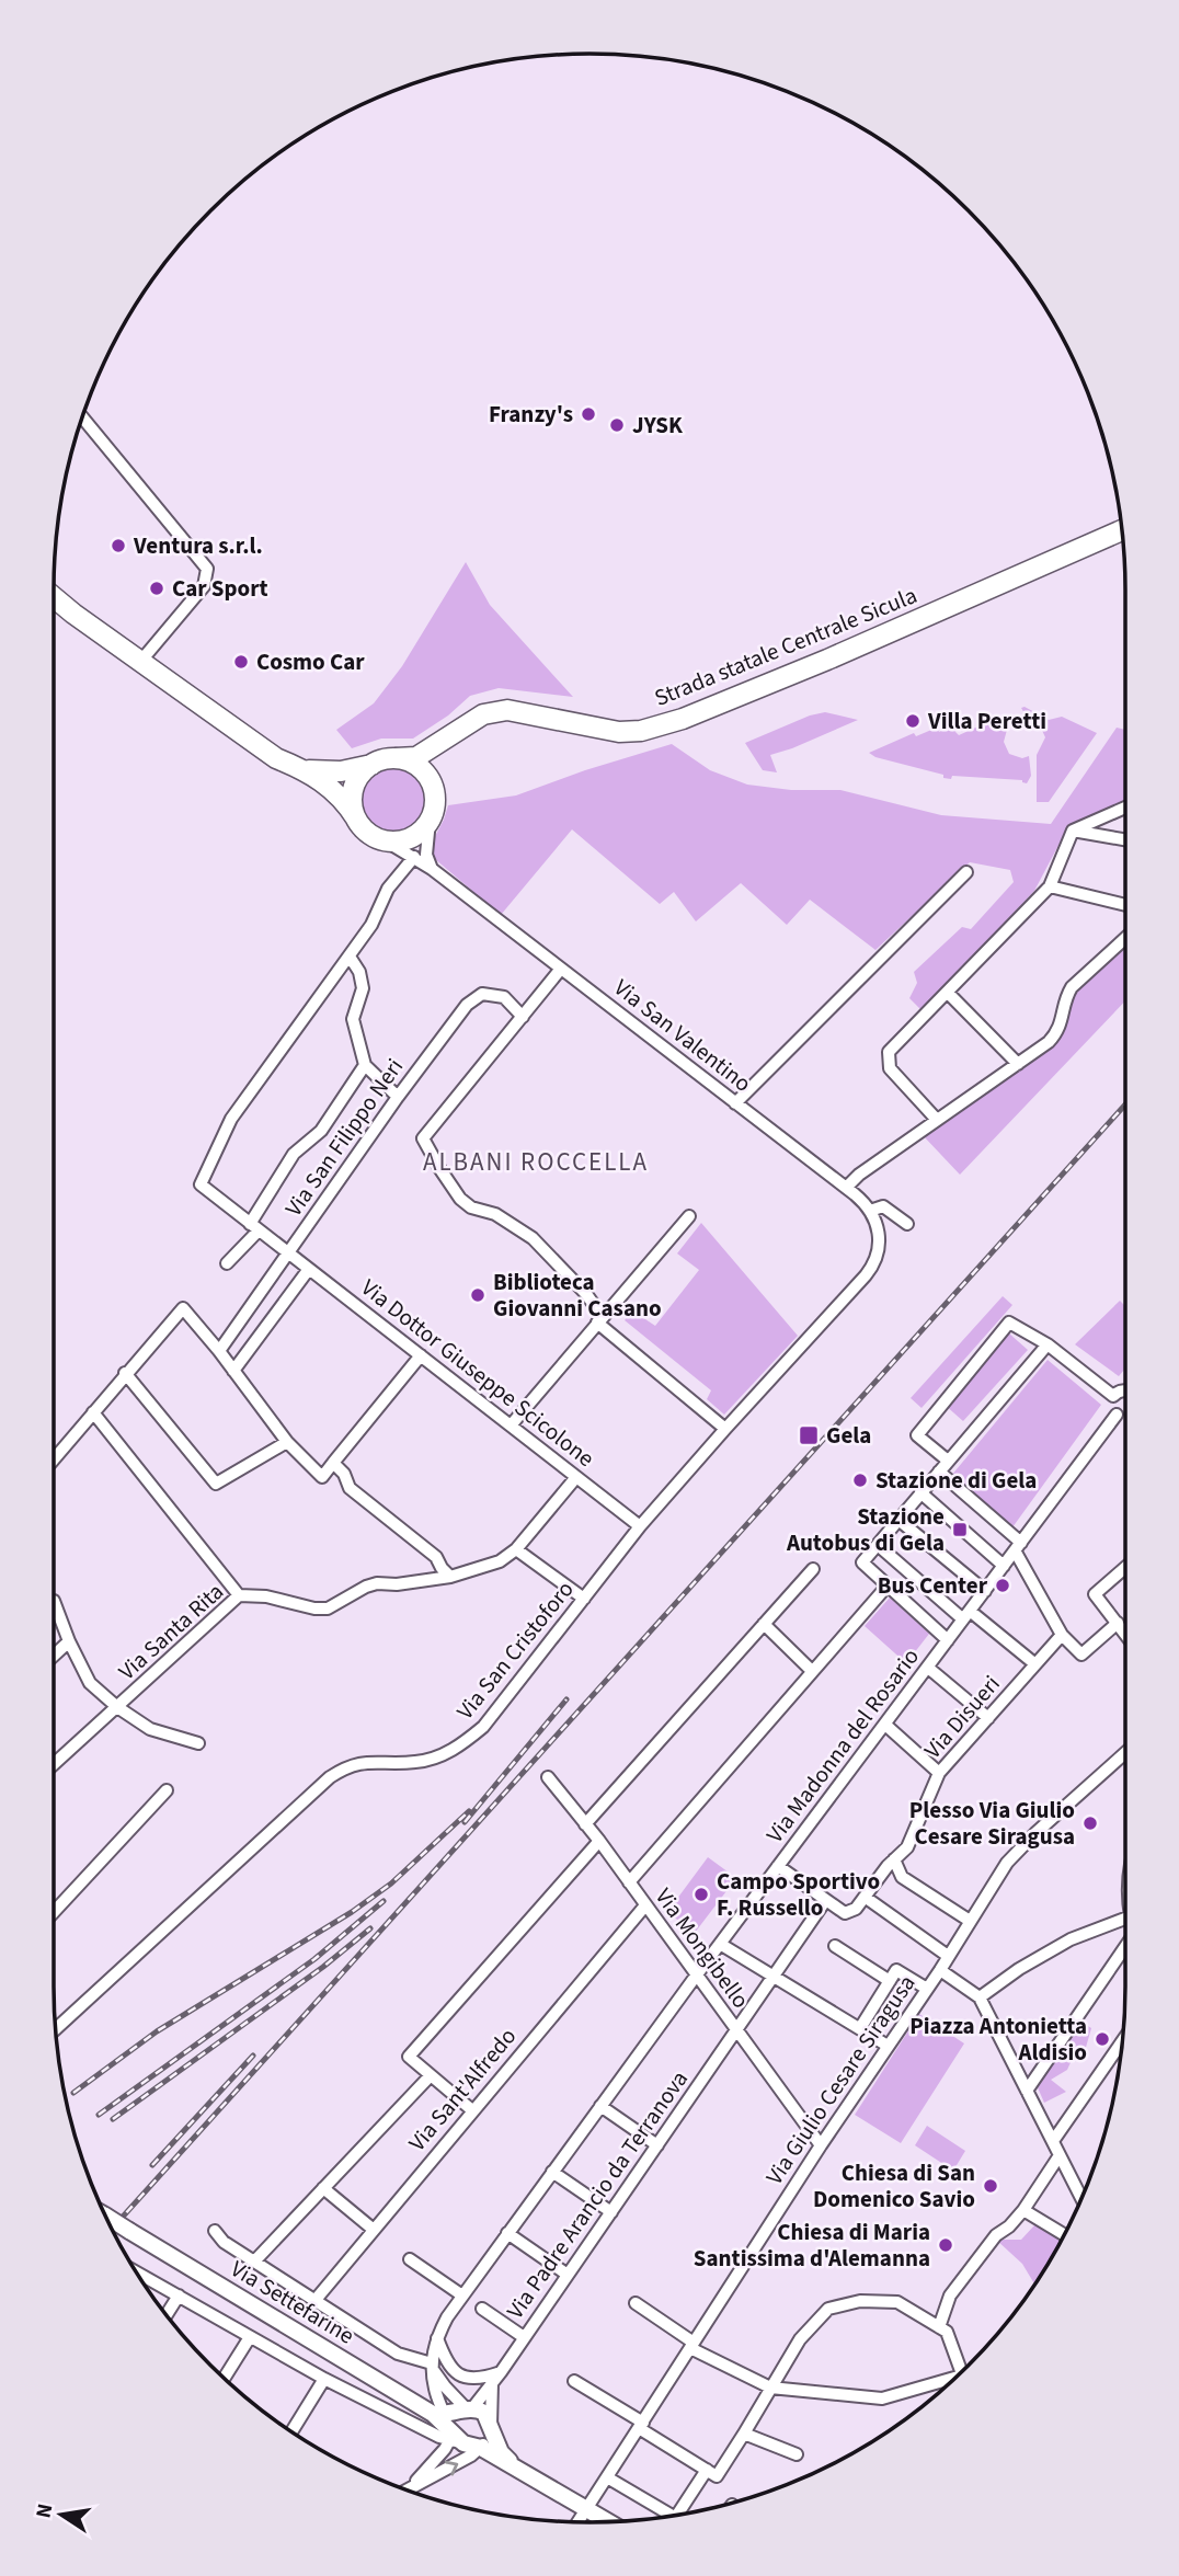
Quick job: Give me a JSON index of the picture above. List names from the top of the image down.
{
  "streets": {
    "main road": ["Strada statale Centrale Sicula"],
    "street": [
      "Via San Valentino",
      "Via San Filippo Neri",
      "Via Dottor Giuseppe Scicolone",
      "Via Santa Rita",
      "Via San Cristoforo",
      "Via Disueri",
      "Via Madonna del Rosario",
      "Via Mongibello",
      "Via Giulio Cesare Siragusa",
      "Via Sant'Alfredo",
      "Via Padre Arancio da Terranova",
      "Via Settefarine"
    ]
  },
  "crossings": [
    ["Strada statale Centrale Sicula", "Via San Valentino"],
    ["Via San Valentino", "Via San Cristoforo"],
    ["Via San Filippo Neri", "Via Dottor Giuseppe Scicolone"],
    ["Via Dottor Giuseppe Scicolone", "Via San Cristoforo"],
    ["Via Madonna del Rosario", "Via Mongibello"],
    ["Via Mongibello", "Via Giulio Cesare Siragusa"],
    ["Via Mongibello", "Via Sant'Alfredo"],
    ["Via Mongibello", "Via Padre Arancio da Terranova"]
  ],
  "districts": ["ALBANI ROCCELLA"],
  "places": {
    "other": [
      "Franzy's",
      "JYSK",
      "Ventura s.r.l.",
      "Car Sport",
      "Cosmo Car",
      "Villa Peretti",
      "Biblioteca Giovanni Casano",
      "Stazione di Gela",
      "Bus Center",
      "Plesso Via Giulio Cesare Siragusa",
      "Campo Sportivo F. Russello",
      "Piazza Antonietta Aldisio",
      "Chiesa di San Domenico Savio",
      "Chiesa di Maria Santissima d'Alemanna"
    ],
    "transit": ["Gela", "Stazione Autobus di Gela"]
  },
  "north": "left"
}
